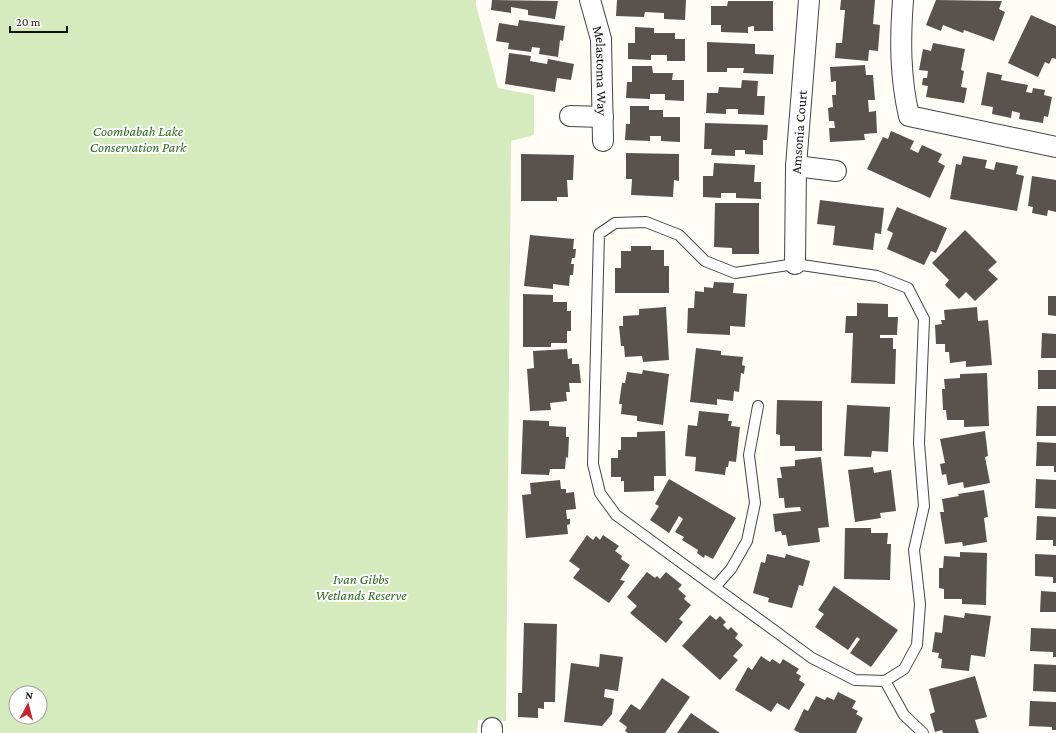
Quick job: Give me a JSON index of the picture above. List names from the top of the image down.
{
  "streets": {
    "street": ["Melastoma Way", "Amsonia Court"]
  },
  "parks": ["Coombabah Lake Conservation Park", "Ivan Gibbs Wetlands Reserve"],
  "scale_bar": "20 m",
  "north": "top"
}
